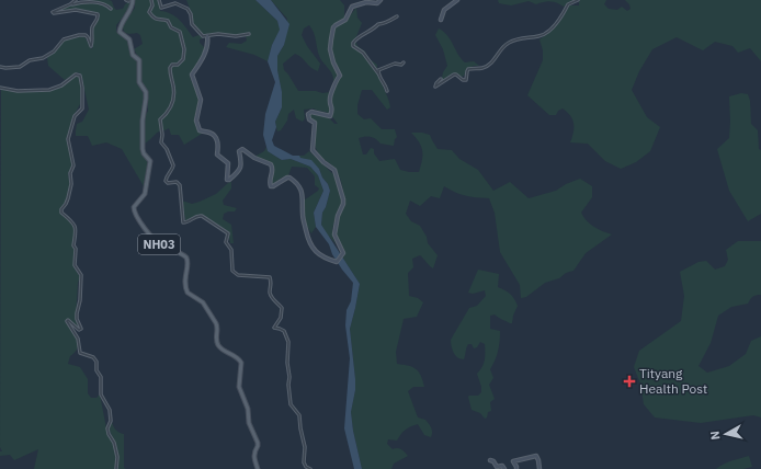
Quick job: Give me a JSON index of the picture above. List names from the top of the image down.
{
  "streets": {
    "main road": ["NH03"]
  },
  "places": {
    "health": ["Tityang Health Post"]
  },
  "north": "left"
}
